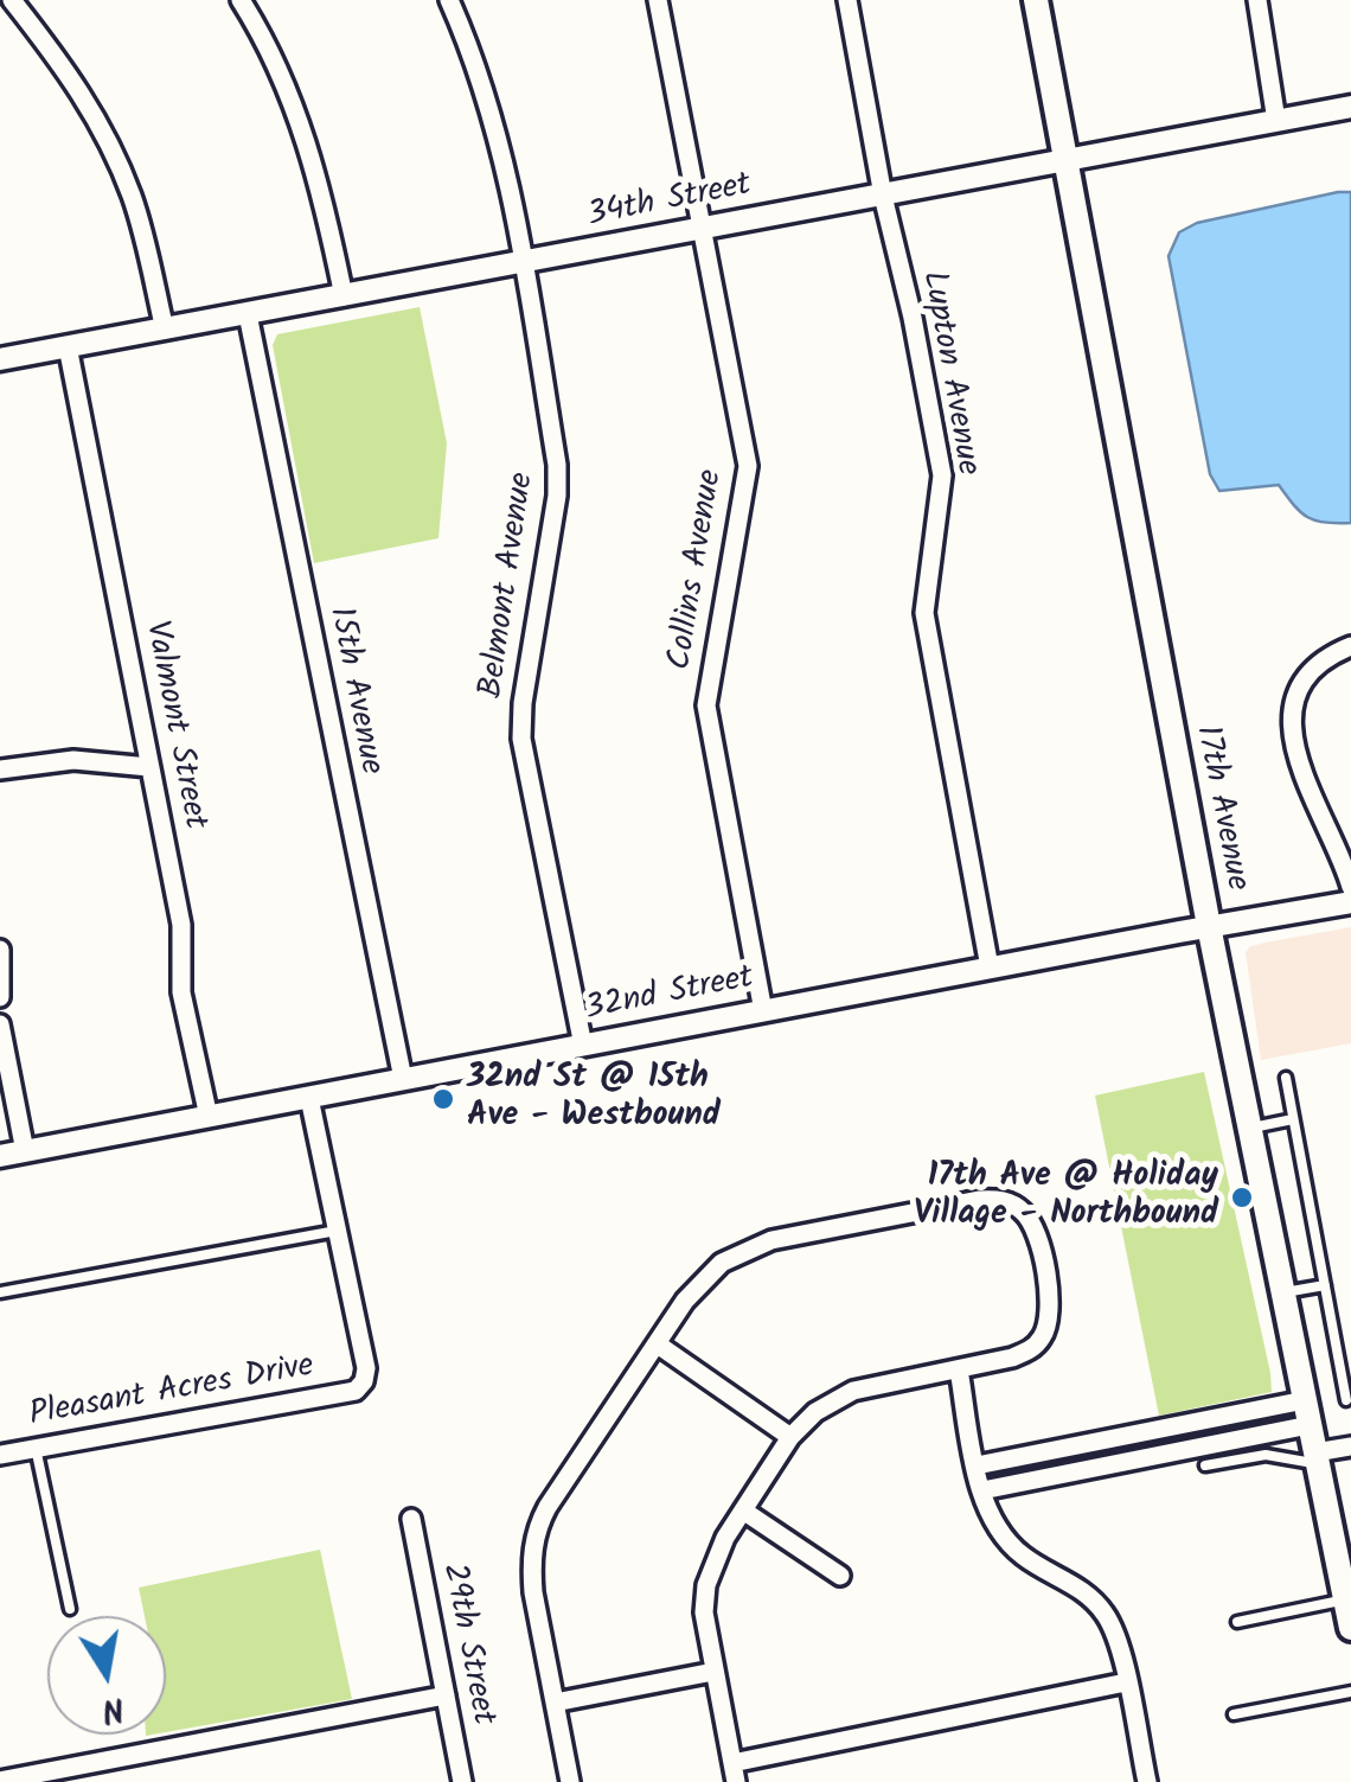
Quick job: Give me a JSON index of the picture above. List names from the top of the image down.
{
  "streets": {
    "main road": ["17th Avenue"],
    "street": [
      "34th Street",
      "Lupton Avenue",
      "Collins Avenue",
      "Belmont Avenue",
      "15th Avenue",
      "Valmont Street",
      "32nd Street",
      "Pleasant Acres Drive",
      "29th Street"
    ]
  },
  "crossings": [
    ["34th Street", "Lupton Avenue"],
    ["34th Street", "Collins Avenue"],
    ["34th Street", "Belmont Avenue"],
    ["34th Street", "15th Avenue"],
    ["34th Street", "Valmont Street"],
    ["34th Street", "17th Avenue"],
    ["Lupton Avenue", "32nd Street"],
    ["Collins Avenue", "32nd Street"],
    ["Belmont Avenue", "32nd Street"],
    ["15th Avenue", "32nd Street"],
    ["Valmont Street", "32nd Street"],
    ["17th Avenue", "32nd Street"]
  ],
  "places": ["32nd St @ 15th Ave - Westbound", "17th Ave @ Holiday Village - Northbound"],
  "north": "bottom"
}
